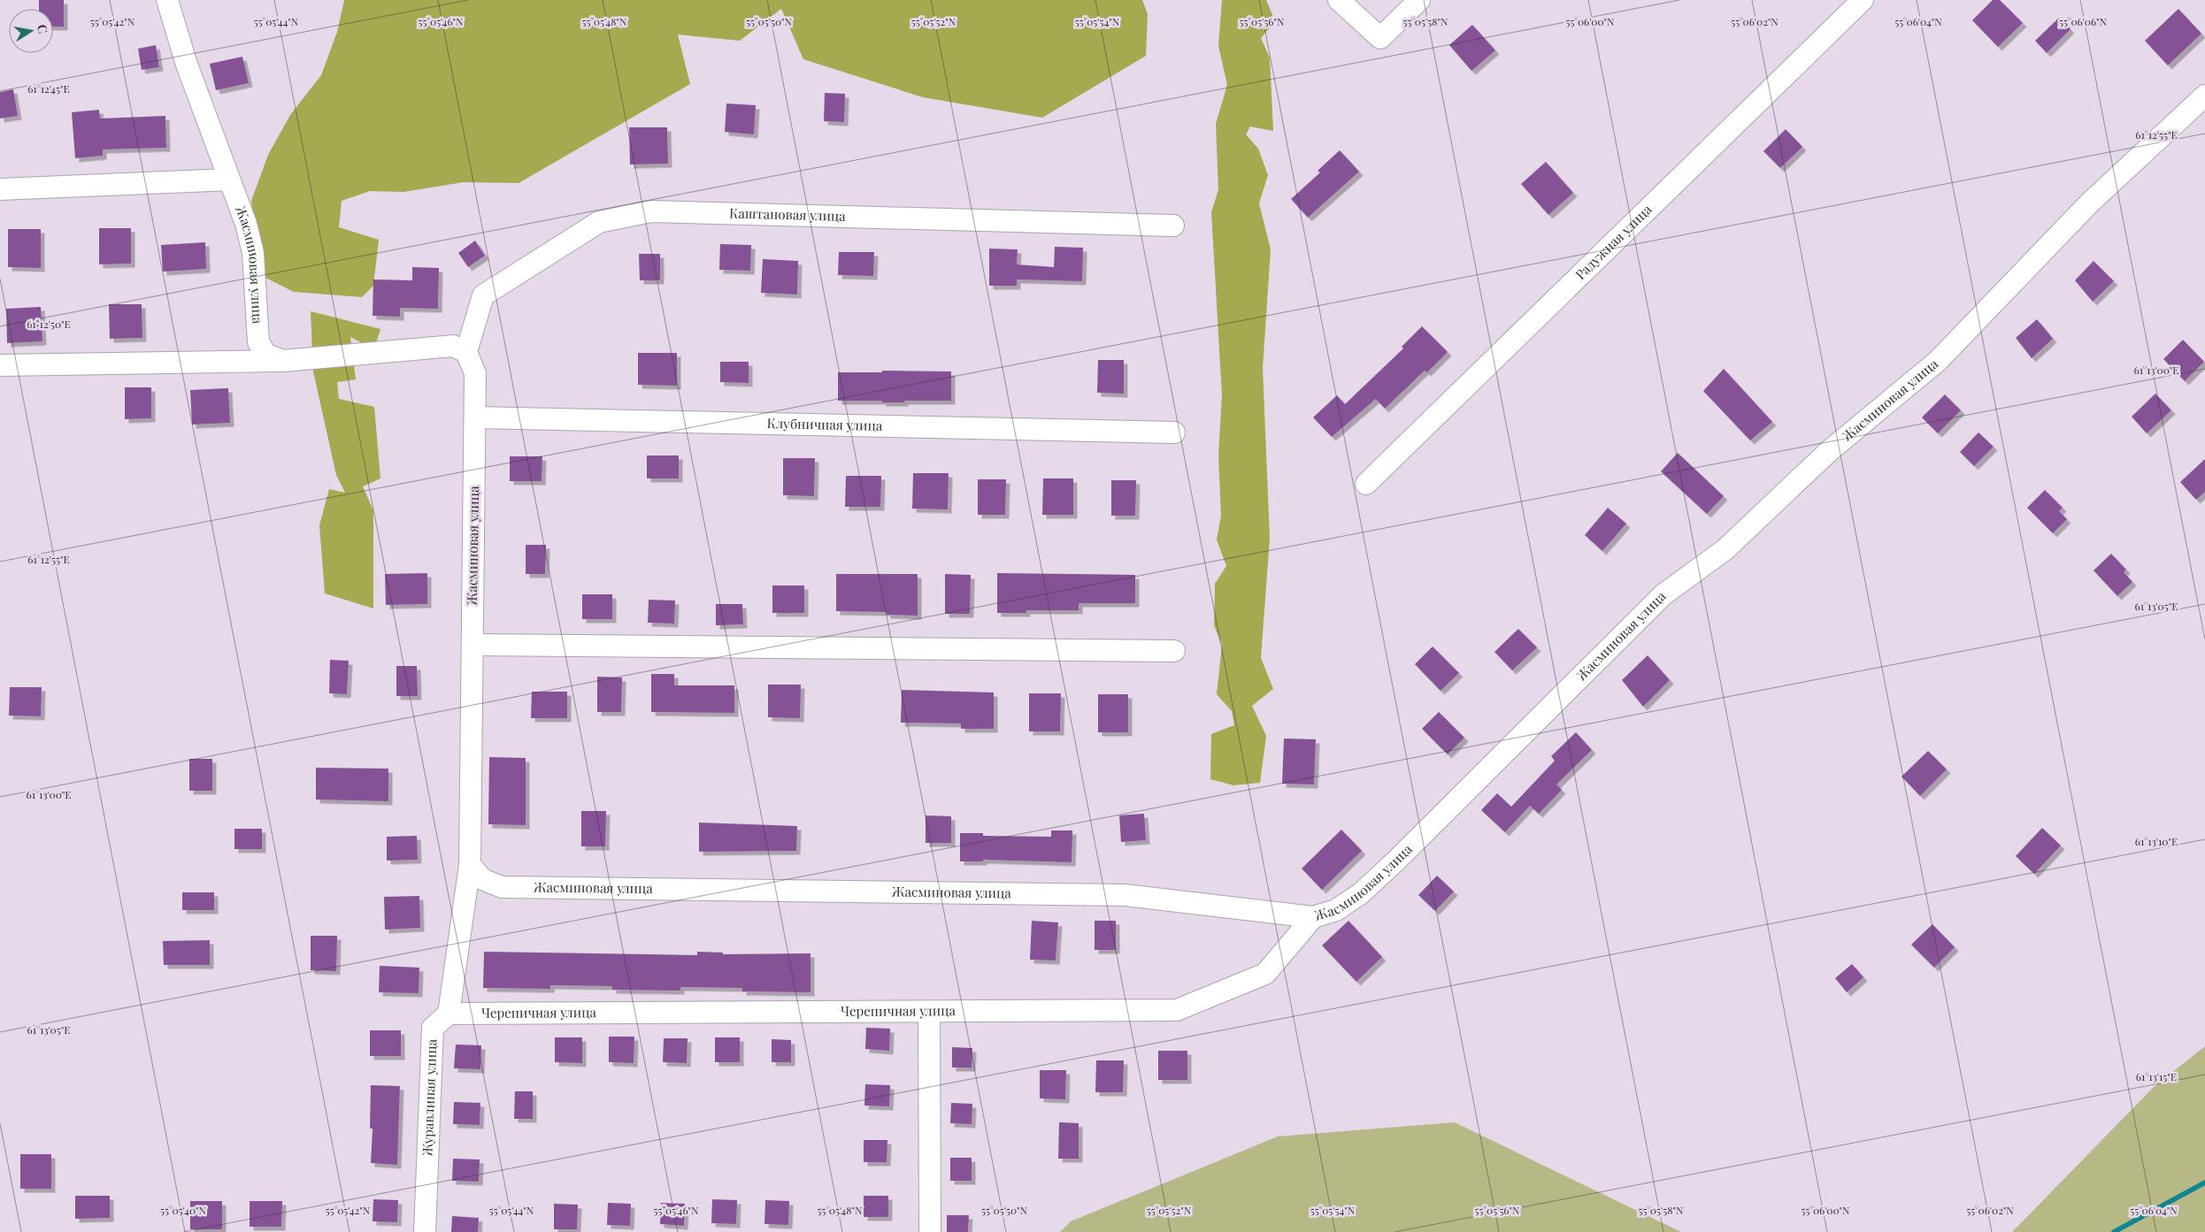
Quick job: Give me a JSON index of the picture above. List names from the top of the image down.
{
  "streets": {
    "street": [
      "Каштановая улица",
      "Радужная улица",
      "Жасминовая улица",
      "Клубничная улица",
      "Черепичная улица",
      "Журавлиная улица"
    ]
  },
  "crossings": [
    ["Каштановая улица", "Жасминовая улица"],
    ["Жасминовая улица", "Клубничная улица"],
    ["Жасминовая улица", "Черепичная улица"],
    ["Черепичная улица", "Журавлиная улица"]
  ],
  "north": "right",
  "coordinates": [
    "55°05'42\"N",
    "55°05'44\"N",
    "55°05'46\"N",
    "55°05'48\"N",
    "55°05'50\"N",
    "55°05'52\"N",
    "55°05'54\"N",
    "55°05'56\"N",
    "55°05'58\"N",
    "55°06'00\"N",
    "55°06'02\"N",
    "55°06'04\"N",
    "55°06'06\"N",
    "61°12'45\"E",
    "61°12'55\"E",
    "61°12'50\"E",
    "61°13'00\"E",
    "61°13'05\"E",
    "61°13'10\"E",
    "61°13'15\"E",
    "55°05'40\"N"
  ]
}
